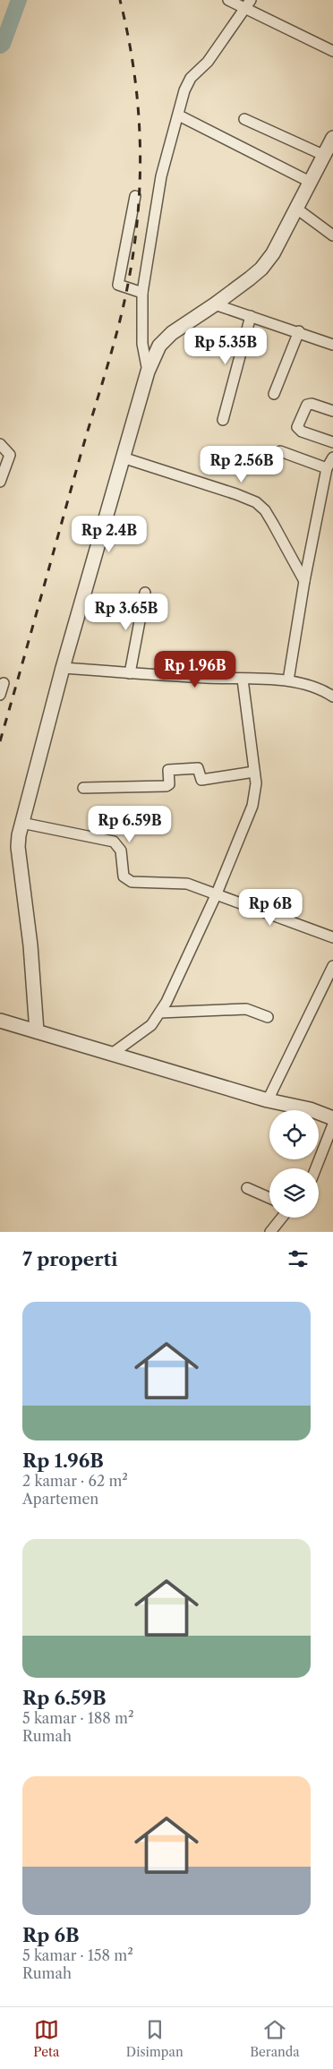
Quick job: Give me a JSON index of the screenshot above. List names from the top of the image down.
{
  "page": {
    "price": [
      "Rp 5.35B",
      "Rp 2.56B",
      "Rp 2.4B",
      "Rp 3.65B",
      "Rp 1.96B",
      "Rp 6.59B",
      "Rp 6B"
    ],
    "heading": "7 properti",
    "list": [
      {
        "name": "Rp 1.96B",
        "note": "2 kamar · 62 m² · Apartemen"
      },
      {
        "name": "Rp 6.59B",
        "note": "5 kamar · 188 m² · Rumah"
      },
      {
        "name": "Rp 6B",
        "note": "5 kamar · 158 m² · Rumah"
      }
    ],
    "tabs": ["Peta", "Disimpan", "Beranda"]
  }
}
